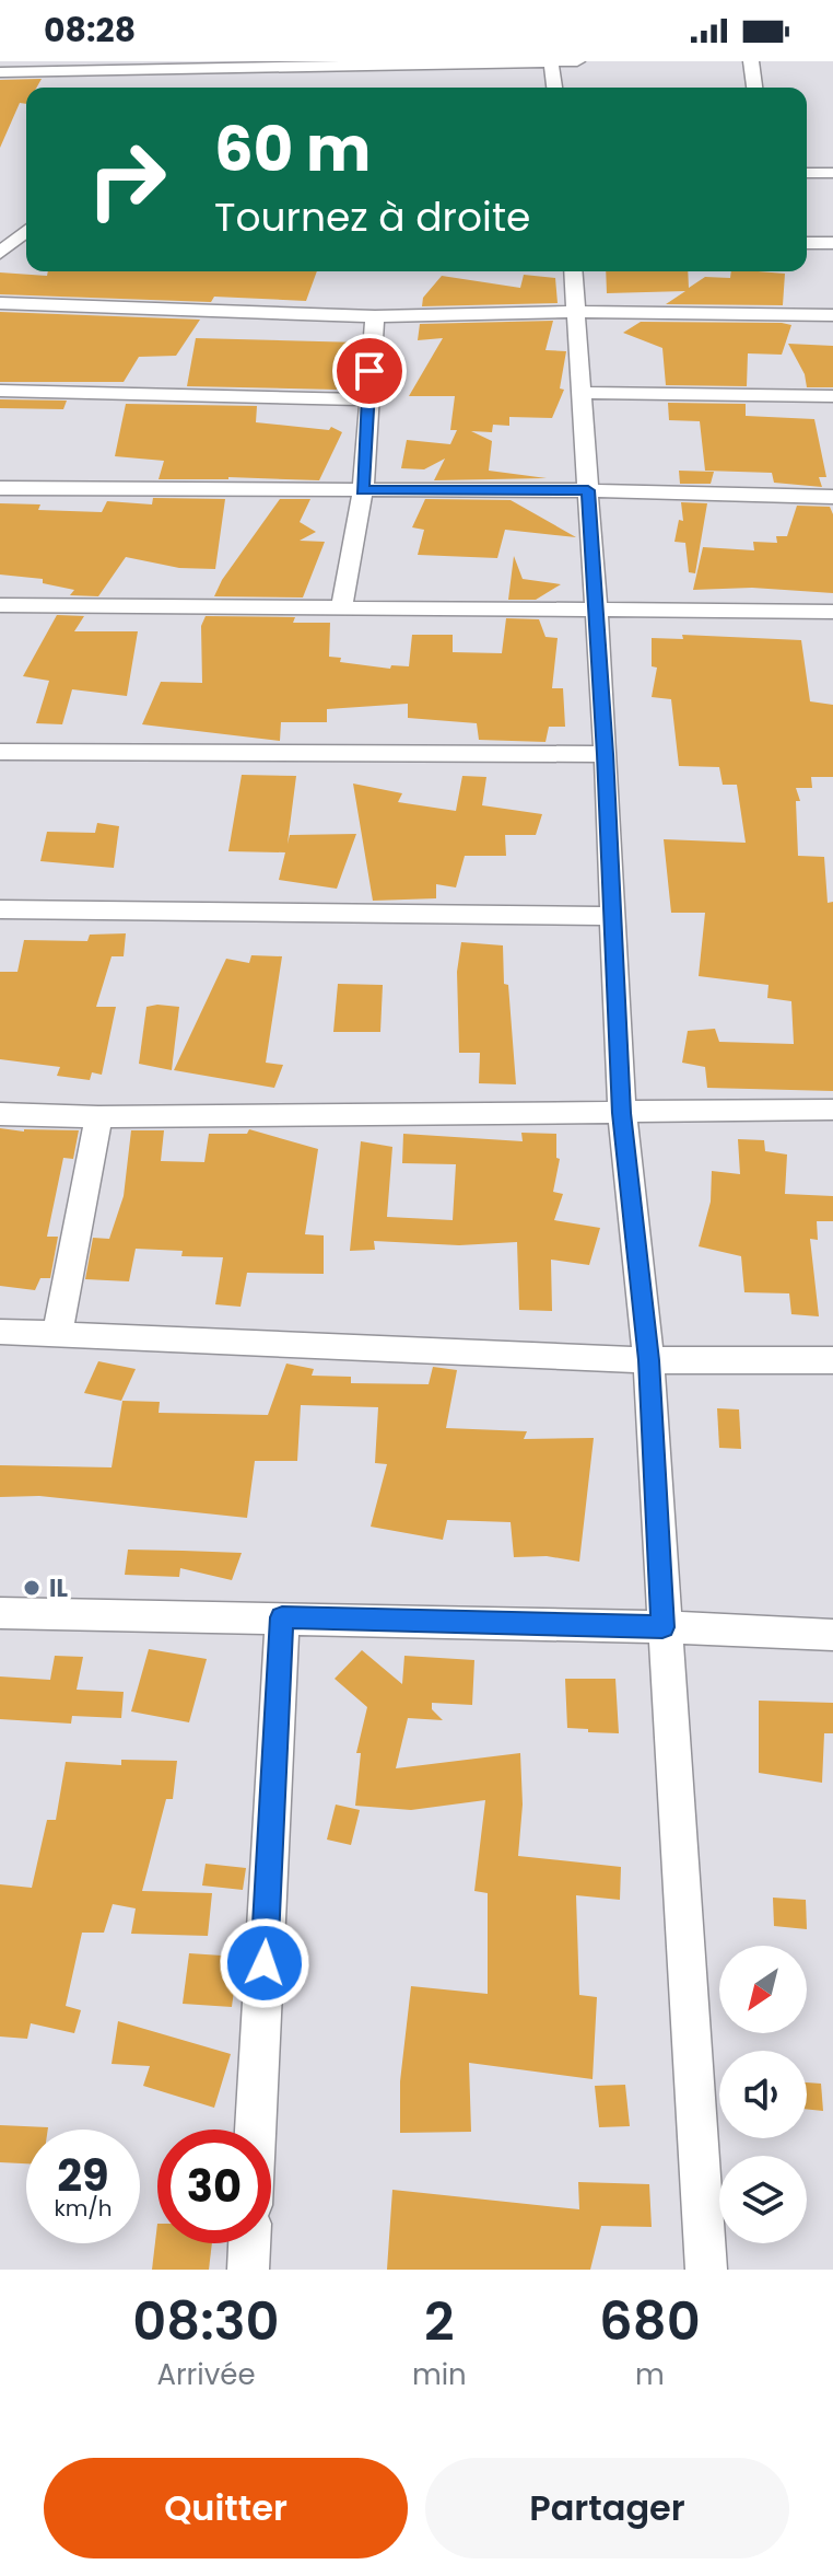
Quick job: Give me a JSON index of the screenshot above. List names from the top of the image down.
{
  "places": ["IL"],
  "north": "bottom left",
  "page": {
    "status": "08:28",
    "turn": ["60 m", "Tournez à droite"],
    "speed": "29 km/h",
    "limit": "30",
    "eta": [
      "08:30",
      "Arrivée",
      "2",
      "min",
      "680",
      "m"
    ],
    "buttons": ["Quitter", "Partager"]
  }
}
